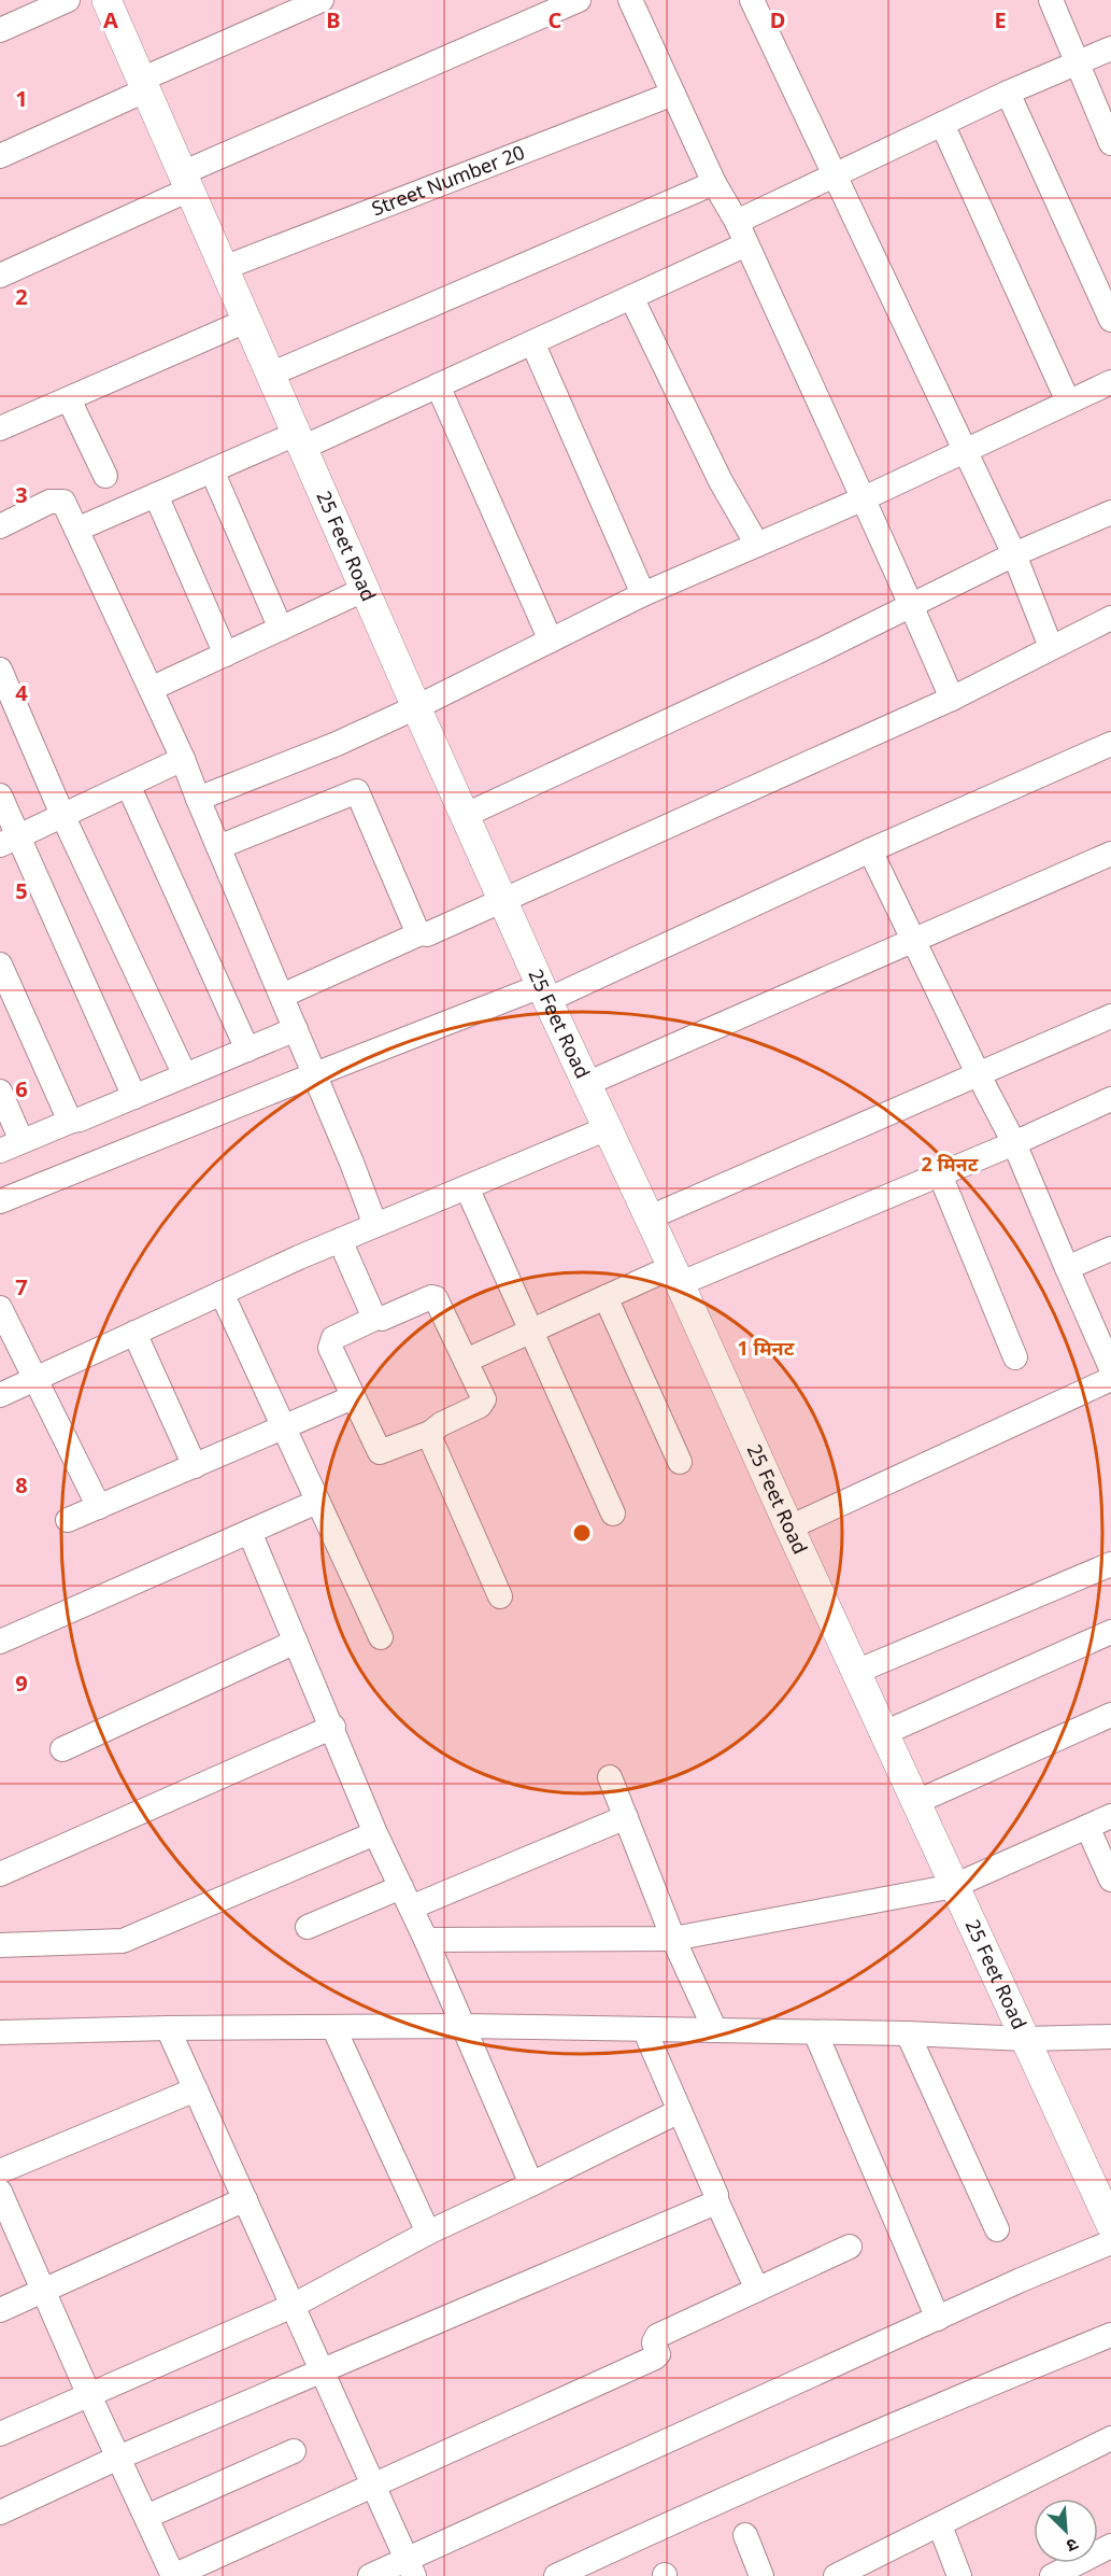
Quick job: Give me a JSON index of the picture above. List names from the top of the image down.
{
  "streets": {
    "street": ["Street Number 20", "25 Feet Road"]
  },
  "crossings": [
    ["Street Number 20", "25 Feet Road"]
  ],
  "north": "bottom right",
  "grid": {
    "columns": [
      "A",
      "B",
      "C",
      "D",
      "E"
    ],
    "rows": [
      "1",
      "2",
      "3",
      "4",
      "5",
      "6",
      "7",
      "8",
      "9"
    ]
  },
  "rings": ["2 मिनट", "1 मिनट"]
}
